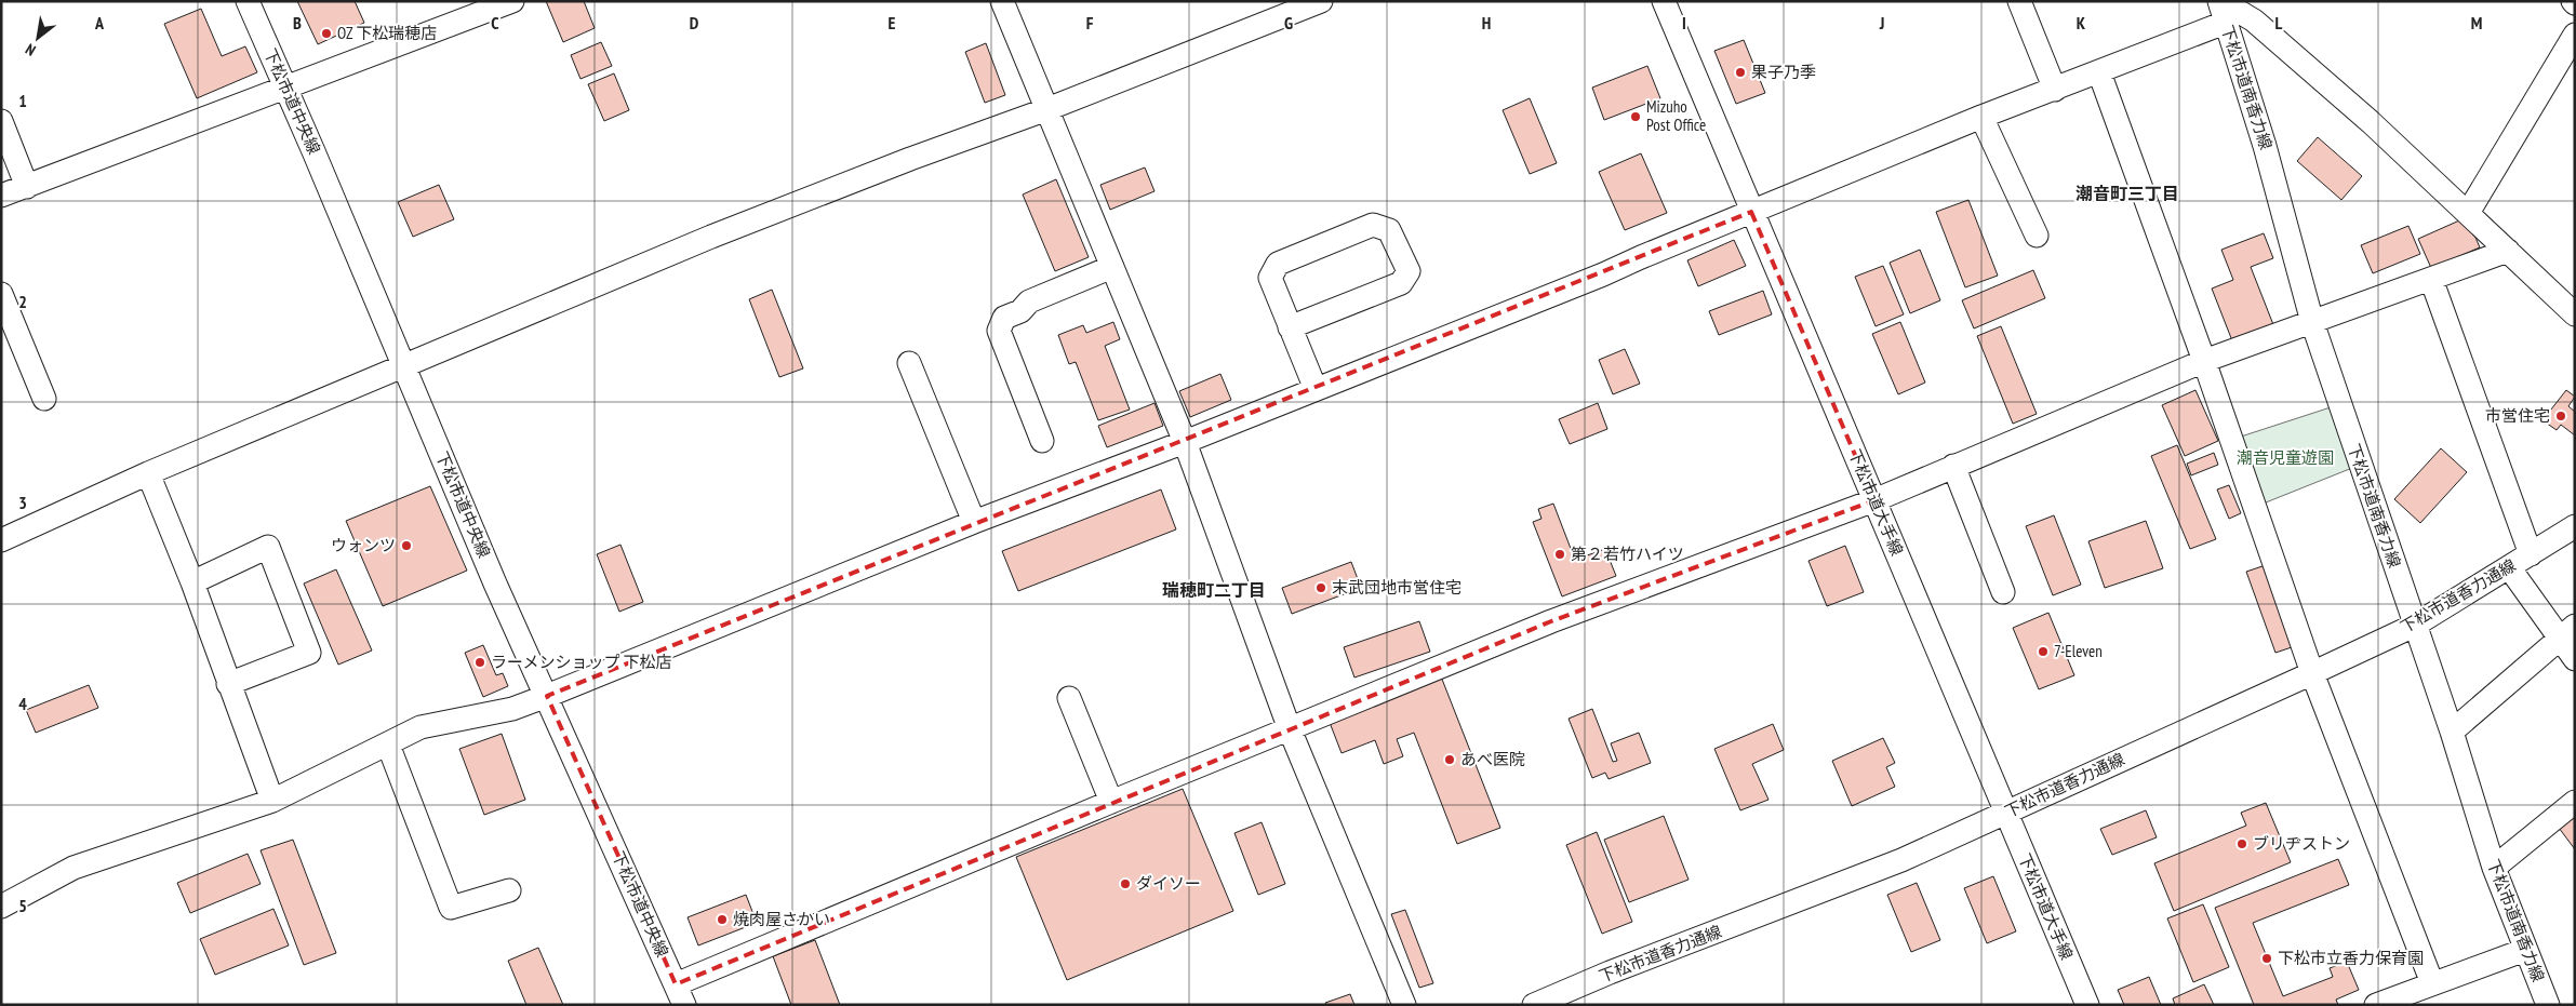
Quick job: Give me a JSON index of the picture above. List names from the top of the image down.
{
  "streets": {
    "street": [
      "下松市道南香力線",
      "下松市道中央線",
      "下松市道大手線",
      "下松市道香力通線"
    ]
  },
  "crossings": [
    ["下松市道南香力線", "下松市道香力通線"],
    ["下松市道大手線", "下松市道香力通線"]
  ],
  "districts": ["潮音町三丁目", "瑞穂町二丁目"],
  "parks": ["潮音児童遊園"],
  "places": [
    "OZ 下松瑞穂店",
    "果子乃季",
    "Mizuho Post Office",
    "市営住宅",
    "ウォンツ",
    "第２若竹ハイツ",
    "末武団地市営住宅",
    "7-Eleven",
    "ラーメンショップ 下松店",
    "あべ医院",
    "ブリヂストン",
    "ダイソー",
    "焼肉屋さかい",
    "下松市立香力保育園"
  ],
  "north": "bottom left",
  "grid": {
    "columns": [
      "A",
      "B",
      "C",
      "D",
      "E",
      "F",
      "G",
      "H",
      "I",
      "J",
      "K",
      "L",
      "M"
    ],
    "rows": [
      "1",
      "2",
      "3",
      "4",
      "5"
    ]
  }
}
